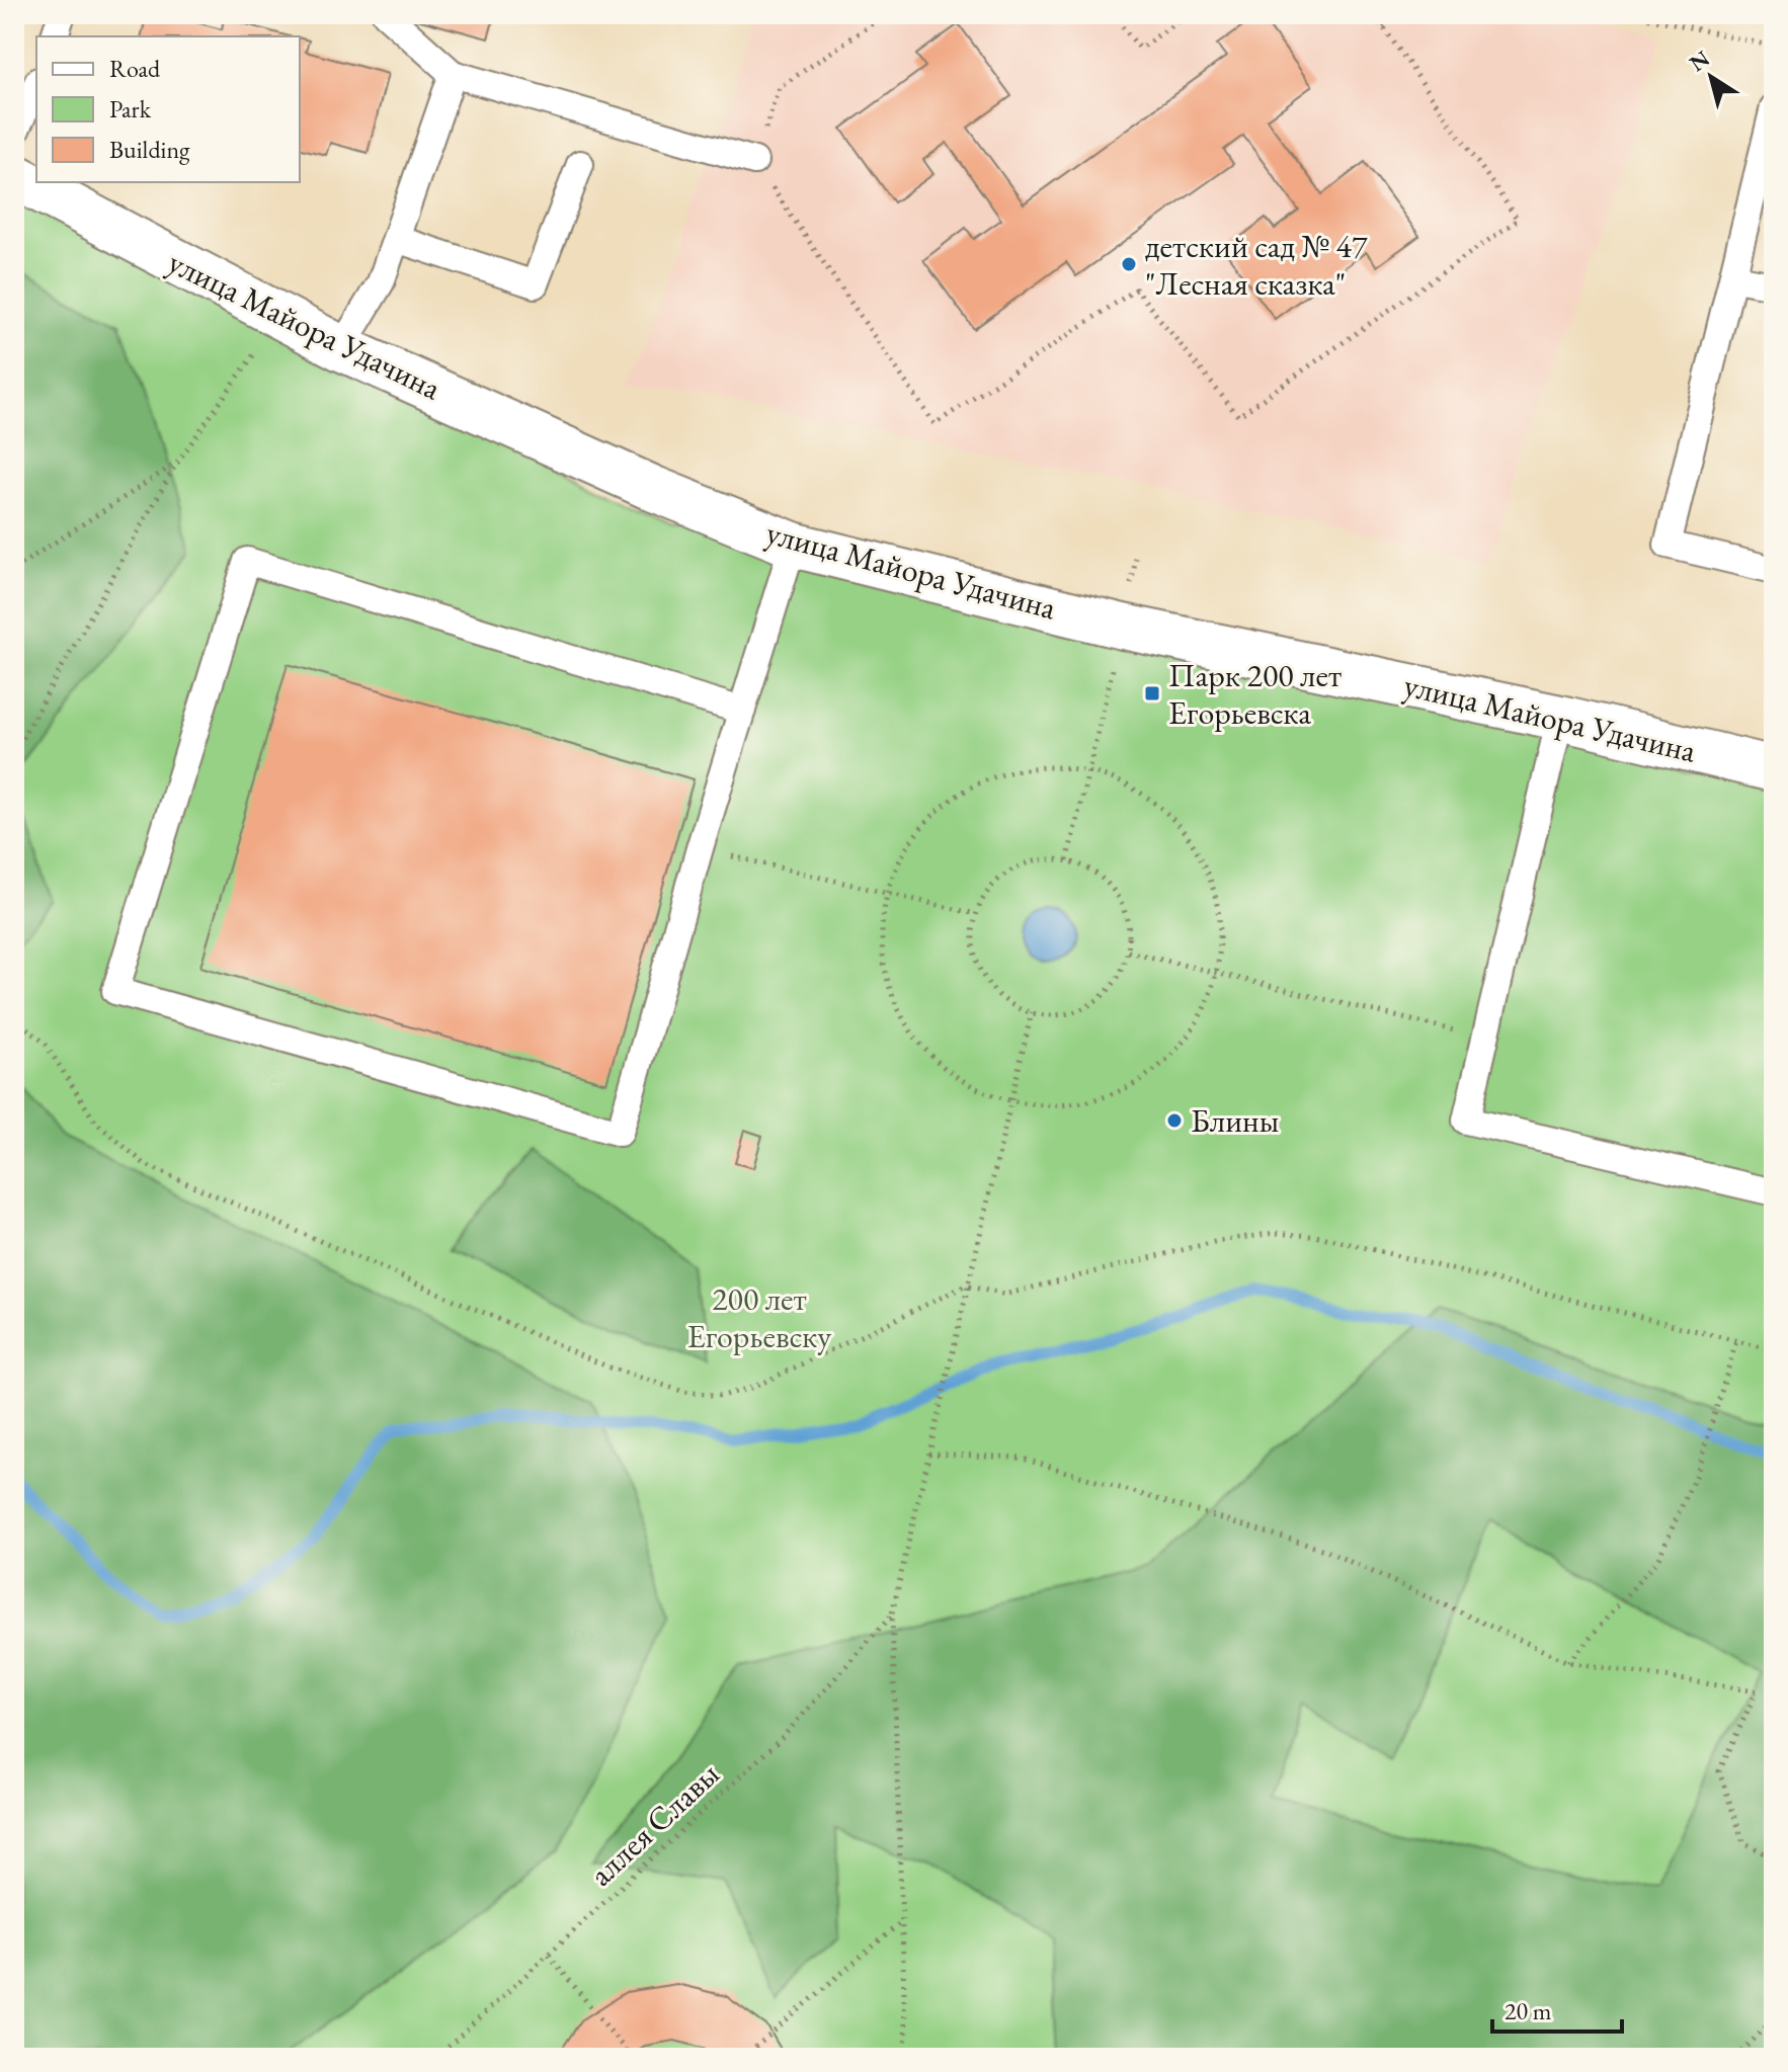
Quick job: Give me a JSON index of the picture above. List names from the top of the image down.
{
  "streets": {
    "street": ["улица Майора Удачина"],
    "path": ["аллея Славы"]
  },
  "parks": ["200 лет Егорьевску"],
  "places": {
    "other": ["детский сад № 47 \"Лесная сказка\"", "Блины"],
    "transit": ["Парк 200 лет Егорьевска"]
  },
  "legend": ["Road", "Park", "Building"],
  "scale_bar": "20 m",
  "north": "top left"
}
